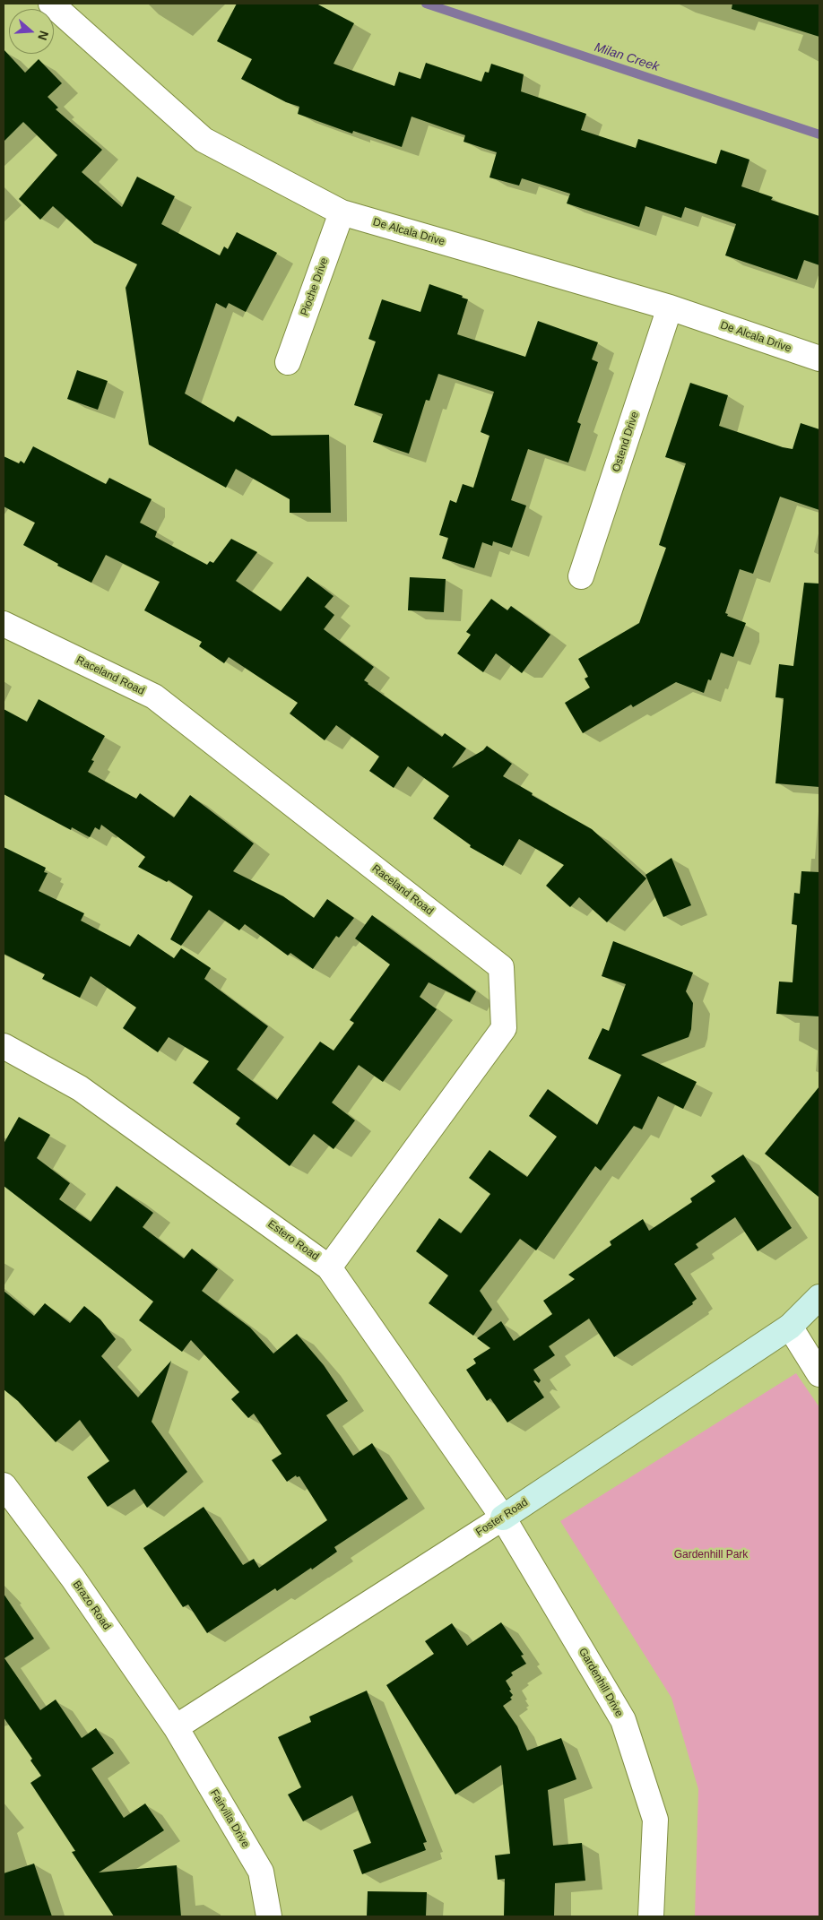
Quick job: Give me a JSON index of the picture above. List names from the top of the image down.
{
  "streets": {
    "street": [
      "De Alcala Drive",
      "Pioche Drive",
      "Ostend Drive",
      "Raceland Road",
      "Estero Road",
      "Foster Road",
      "Brazo Road",
      "Gardenhill Drive",
      "Fairvilla Drive"
    ]
  },
  "crossings": [
    ["De Alcala Drive", "Pioche Drive"],
    ["De Alcala Drive", "Ostend Drive"],
    ["Raceland Road", "Estero Road"],
    ["Estero Road", "Foster Road"],
    ["Estero Road", "Gardenhill Drive"],
    ["Foster Road", "Brazo Road"],
    ["Foster Road", "Gardenhill Drive"],
    ["Foster Road", "Fairvilla Drive"],
    ["Brazo Road", "Fairvilla Drive"]
  ],
  "water": ["Milan Creek"],
  "parks": ["Gardenhill Park"],
  "north": "right"
}
